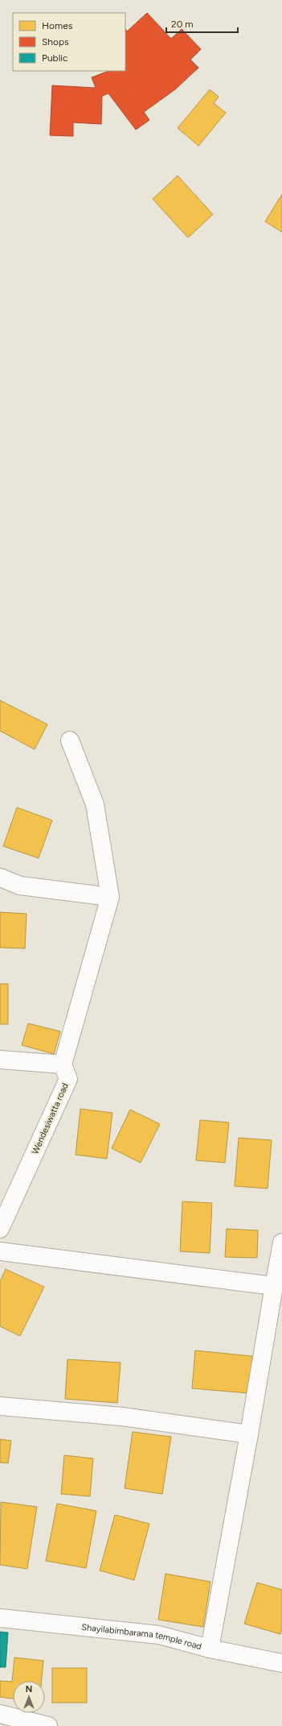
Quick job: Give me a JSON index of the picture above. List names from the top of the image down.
{
  "streets": {
    "street": ["Wendesiwatta road", "Shayilabimbarama temple road"]
  },
  "legend": ["Homes", "Shops", "Public"],
  "scale_bar": "20 m",
  "north": "top"
}
